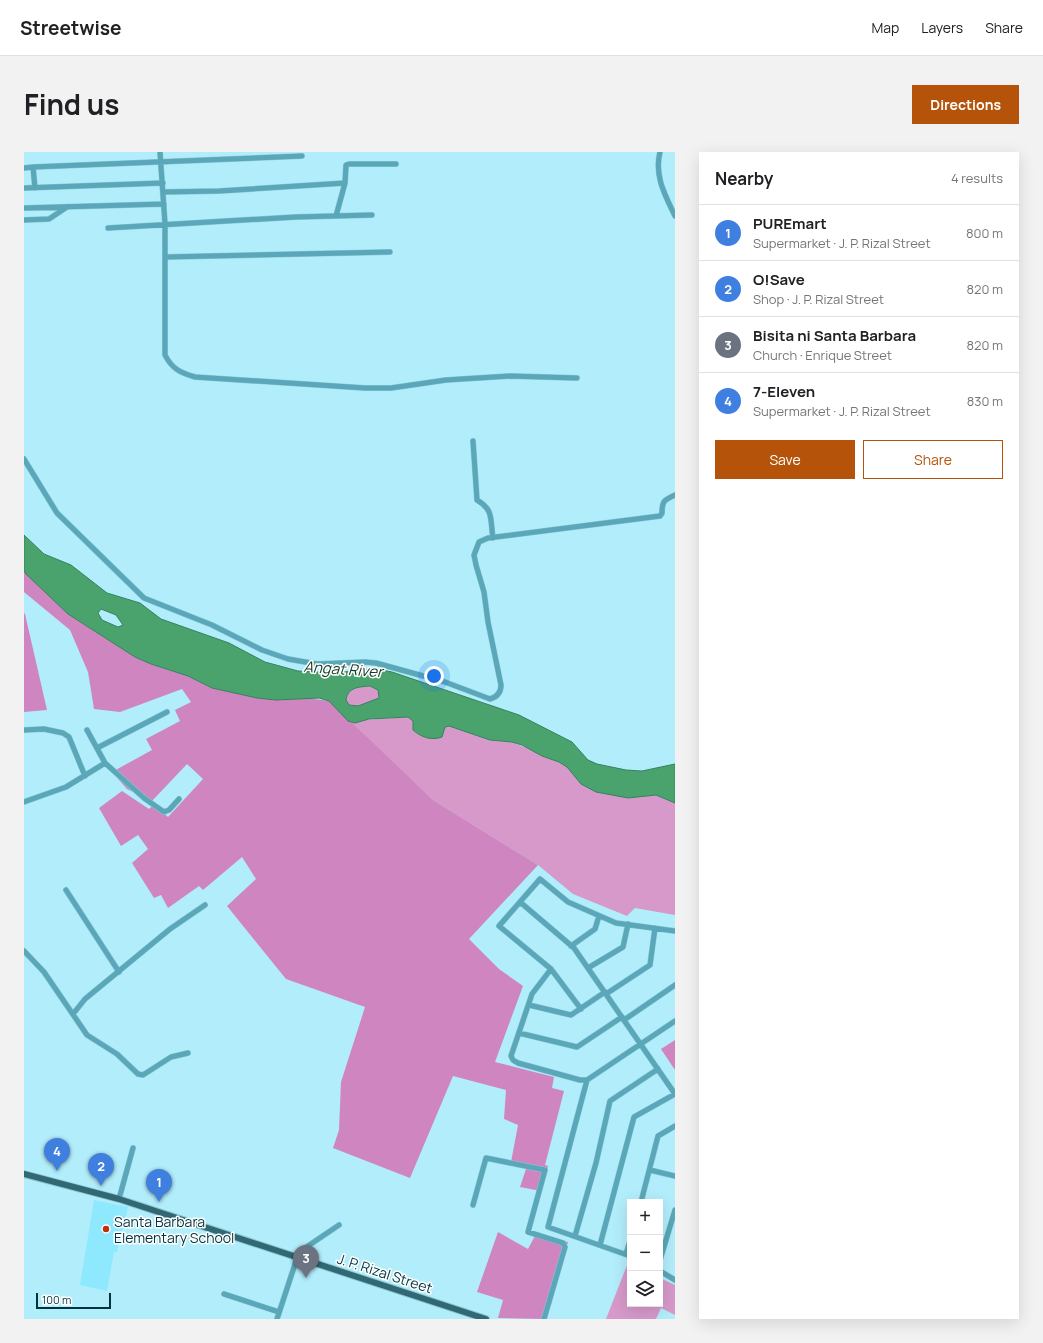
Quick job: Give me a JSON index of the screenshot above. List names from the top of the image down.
{
  "streets": {
    "main road": ["J. P. Rizal Street"]
  },
  "water": ["Angat River"],
  "places": ["Santa Barbara Elementary School"],
  "scale_bar": "100 m",
  "page": {
    "header": "Streetwise",
    "nav": ["Map", "Layers", "Share"],
    "title": "Find us",
    "buttons": [
      "Directions",
      ["Save", "Share"]
    ],
    "heading": ["Nearby", "4 results"],
    "list": [
      {
        "mark": "1",
        "name": "PUREmart",
        "note": "Supermarket · J. P. Rizal Street",
        "value": "800 m"
      },
      {
        "mark": "2",
        "name": "O!Save",
        "note": "Shop · J. P. Rizal Street",
        "value": "820 m"
      },
      {
        "mark": "3",
        "name": "Bisita ni Santa Barbara",
        "note": "Church · Enrique Street",
        "value": "820 m"
      },
      {
        "mark": "4",
        "name": "7-Eleven",
        "note": "Supermarket · J. P. Rizal Street",
        "value": "830 m"
      }
    ],
    "pins": [
      "4",
      "2",
      "1",
      "3"
    ],
    "map_buttons": ["+", "−"],
    "scale": "100 m"
  }
}
